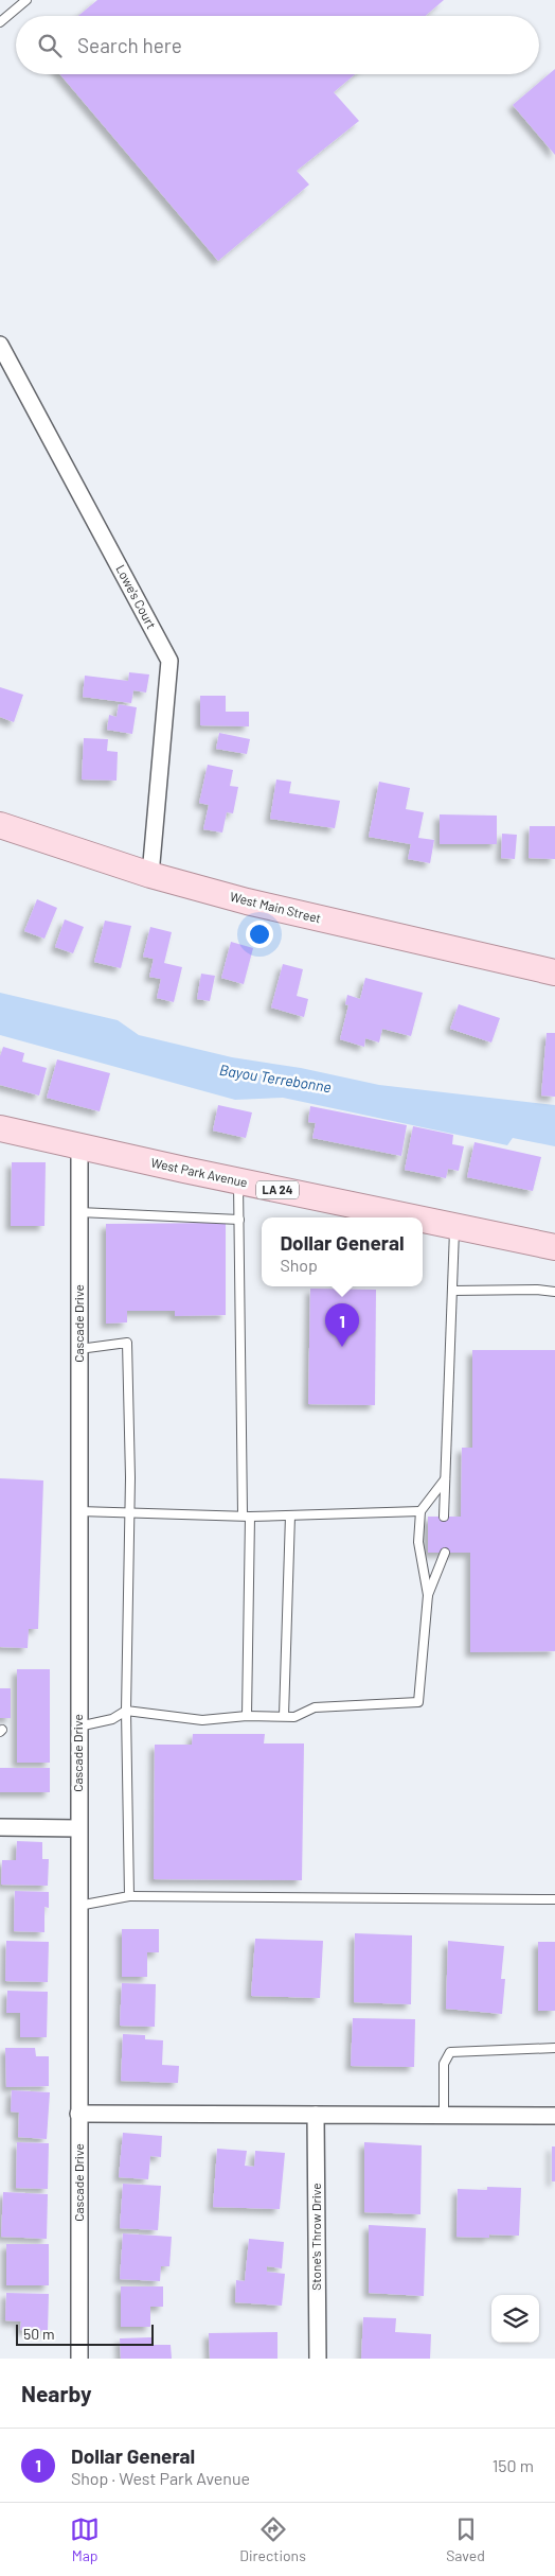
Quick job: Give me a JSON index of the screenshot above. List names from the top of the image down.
{
  "streets": {
    "main road": ["West Main Street", "West Park Avenue", "LA 24"],
    "street": ["Lowe's Court", "Cascade Drive", "Stone's Throw Drive"]
  },
  "crossings": [
    ["Lowe's Court", "West Main Street"],
    ["West Park Avenue", "Cascade Drive"]
  ],
  "water": ["Bayou Terrebonne"],
  "scale_bar": "50 m",
  "page": {
    "search": "Search here",
    "popup": ["Dollar General", "Shop"],
    "pins": "1",
    "scale": "50 m",
    "heading": "Nearby",
    "list": [
      {
        "mark": "1",
        "name": "Dollar General",
        "note": "Shop · West Park Avenue",
        "value": "150 m"
      }
    ],
    "nav": ["Map", "Directions", "Saved"]
  }
}
